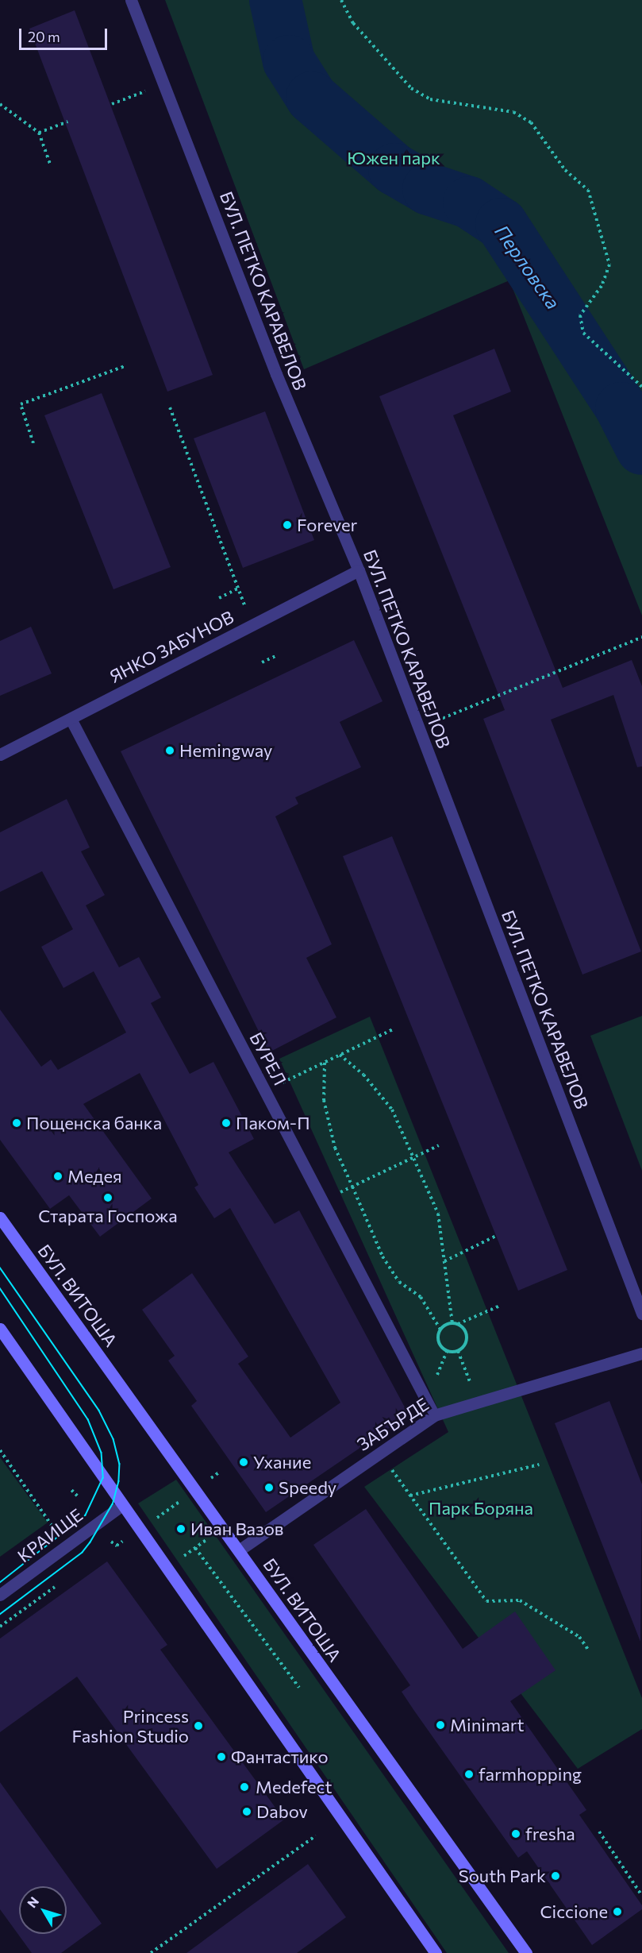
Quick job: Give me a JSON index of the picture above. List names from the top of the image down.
{
  "streets": {
    "street": [
      "БУЛ. ПЕТКО КАРАВЕЛОВ",
      "ЯНКО ЗАБУНОВ",
      "БУРЕЛ",
      "БУЛ. ВИТОША",
      "ЗАБЪРДЕ",
      "КРАИЩЕ"
    ]
  },
  "crossings": [
    ["БУЛ. ПЕТКО КАРАВЕЛОВ", "ЯНКО ЗАБУНОВ"],
    ["ЯНКО ЗАБУНОВ", "БУРЕЛ"],
    ["БУРЕЛ", "ЗАБЪРДЕ"],
    ["БУЛ. ВИТОША", "ЗАБЪРДЕ"]
  ],
  "water": ["Перловска"],
  "parks": ["Южен парк", "Парк Боряна"],
  "places": [
    "Forever",
    "Hemingway",
    "Пощенска банка",
    "Паком-П",
    "Медея",
    "Старата Госпожа",
    "Ухание",
    "Speedy",
    "Иван Вазов",
    "Minimart",
    "Princess Fashion Studio",
    "Фантастико",
    "farmhopping",
    "Medefect",
    "Dabov",
    "fresha",
    "South Park",
    "Ciccione"
  ],
  "scale_bar": "20 m",
  "north": "top left"
}
